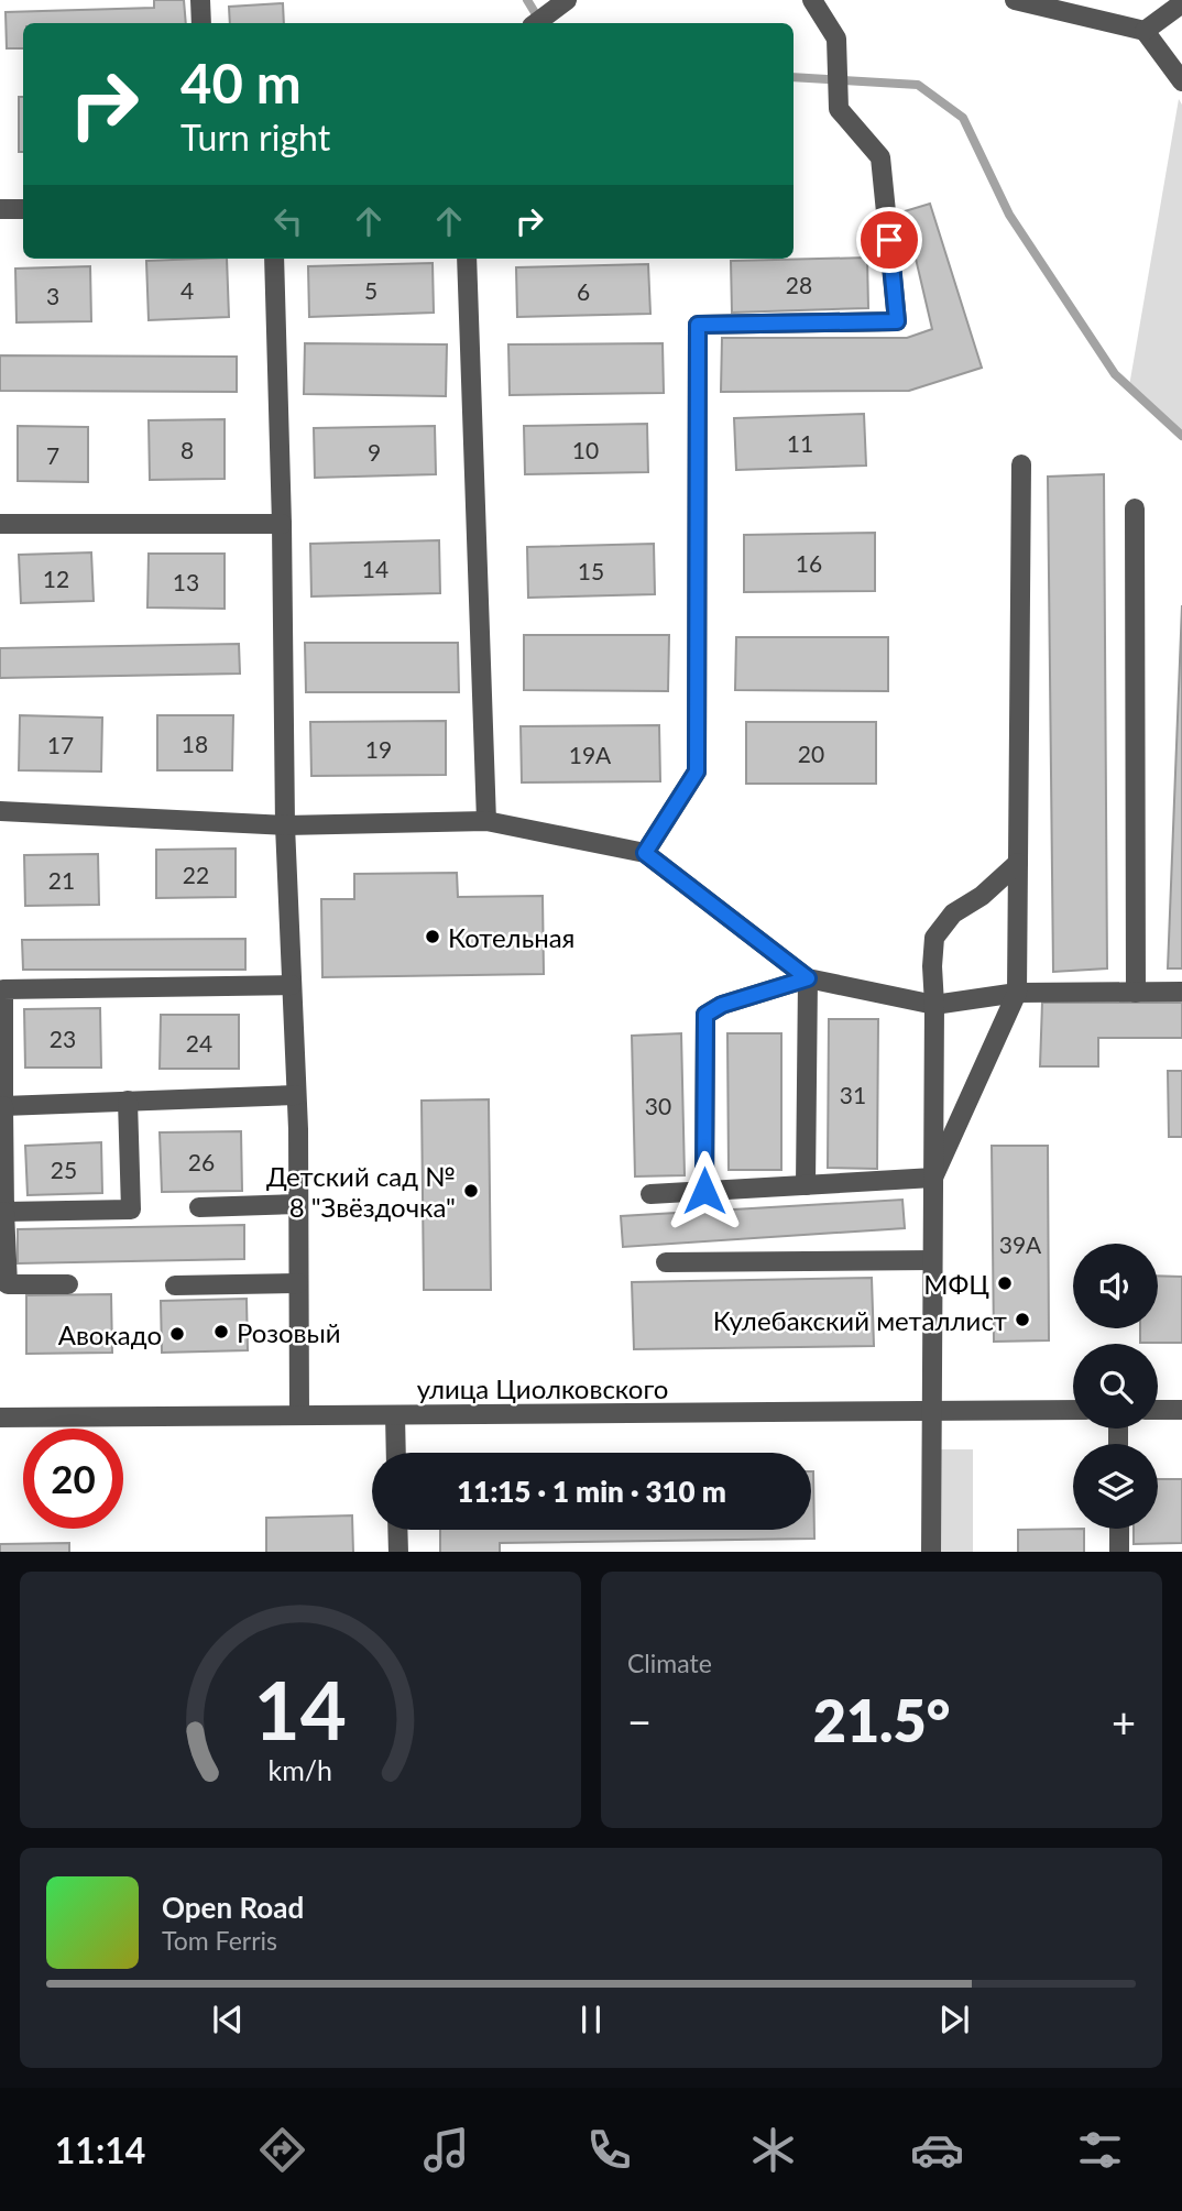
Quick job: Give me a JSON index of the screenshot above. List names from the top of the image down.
{
  "streets": {
    "street": ["улица Циолковского"]
  },
  "places": [
    "Котельная",
    "Детский сад № 8 \"Звёздочка\"",
    "МФЦ",
    "Кулебакский металлист",
    "Розовый",
    "Авокадо"
  ],
  "house_numbers": [
    "28",
    "4",
    "5",
    "6",
    "3",
    "11",
    "8",
    "10",
    "9",
    "7",
    "16",
    "14",
    "15",
    "12",
    "13",
    "18",
    "17",
    "19",
    "20",
    "19А",
    "22",
    "21",
    "23",
    "24",
    "31",
    "30",
    "26",
    "25",
    "39А"
  ],
  "page": {
    "turn": ["40 m", "Turn right"],
    "limit": "20",
    "trip": "11:15 · 1 min · 310 m",
    "tile": "Climate",
    "heat": ["−", "21.5°", "+"],
    "song": ["Open Road", "Tom Ferris"],
    "tabs": "11:14",
    "gauge": ["14", "km/h"]
  }
}
